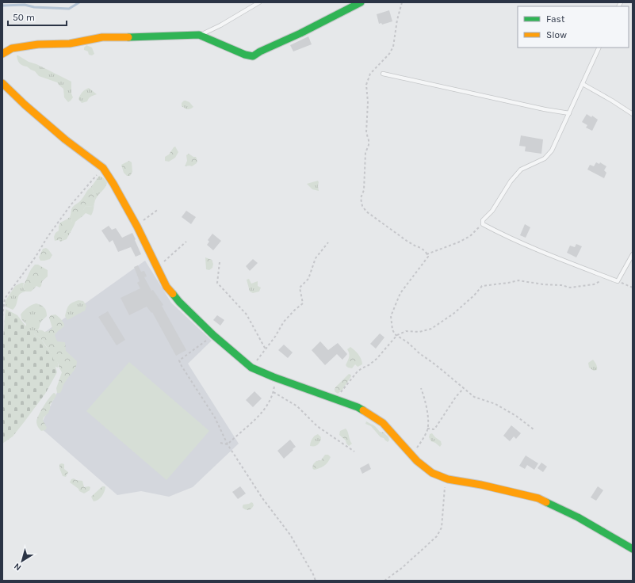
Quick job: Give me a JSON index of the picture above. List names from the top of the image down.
{
  "legend": ["Fast", "Slow"],
  "scale_bar": "50 m",
  "north": "bottom left"
}
